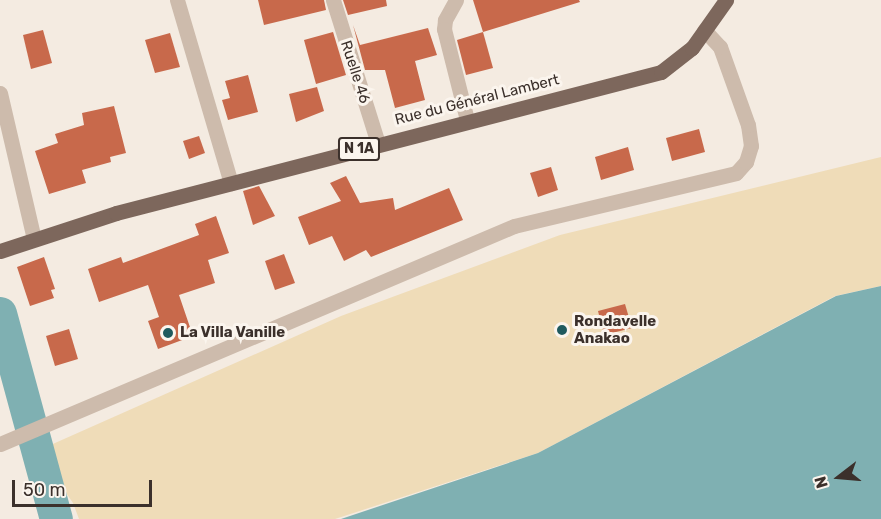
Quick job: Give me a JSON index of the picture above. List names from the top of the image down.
{
  "streets": {
    "main road": ["Rue du Général Lambert", "N 1A"],
    "street": ["Ruelle 46"]
  },
  "crossings": [
    ["Ruelle 46", "Rue du Général Lambert"]
  ],
  "places": ["Rondavelle Anakao", "La Villa Vanille"],
  "scale_bar": "50 m",
  "north": "left"
}
